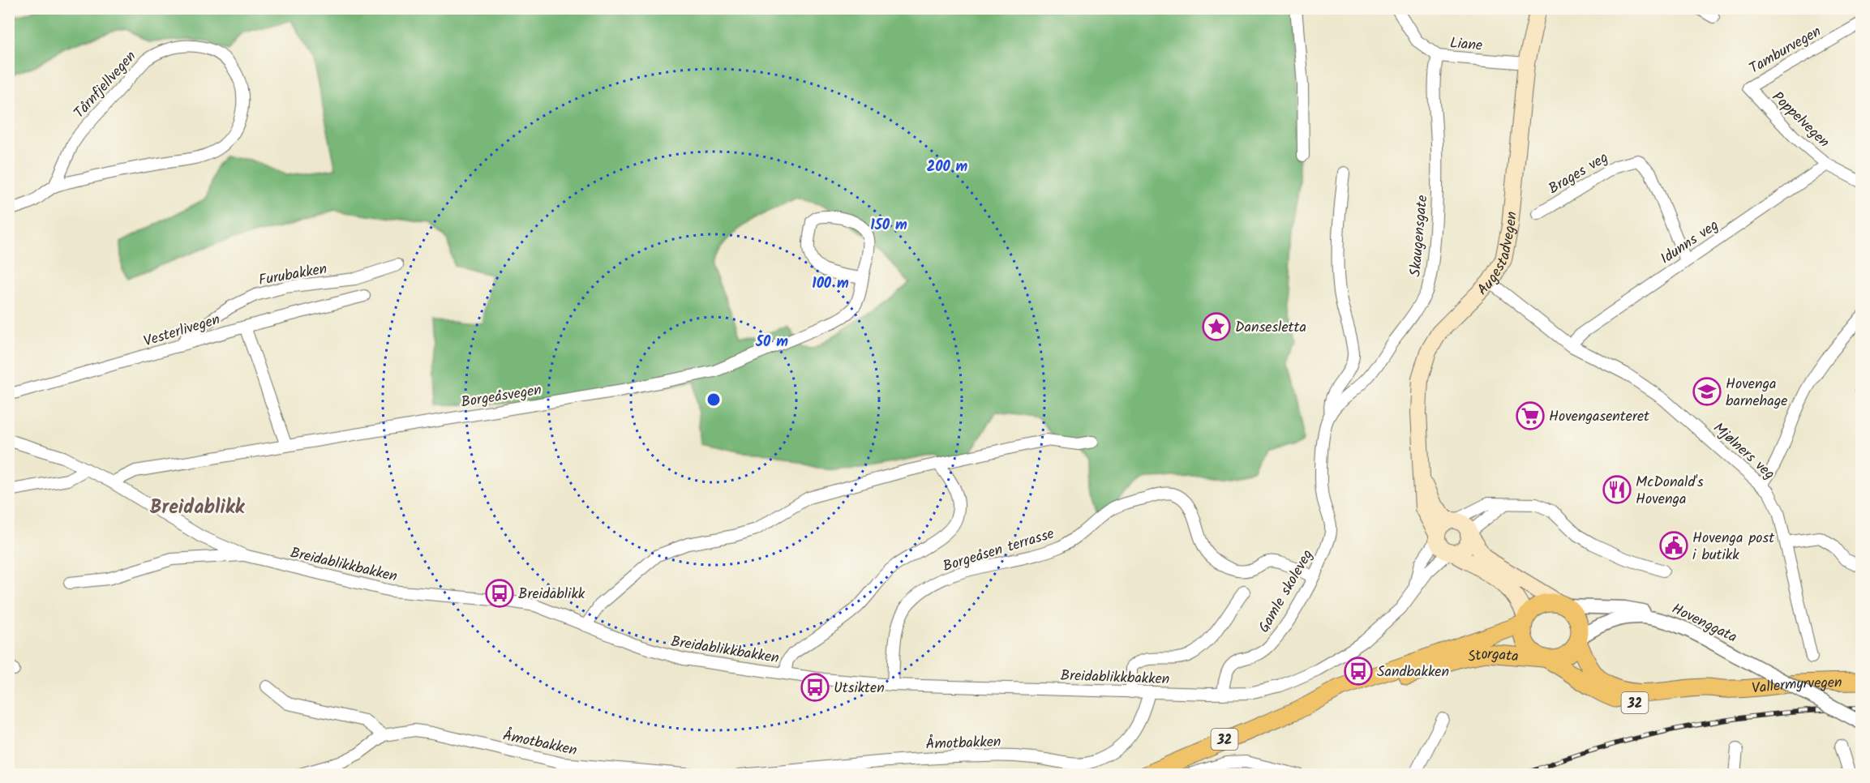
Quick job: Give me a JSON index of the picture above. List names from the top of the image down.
{
  "streets": {
    "main road": [
      "Augestadvegen",
      "Storgata",
      "Vallermyrvegen",
      "32"
    ],
    "street": [
      "Liane",
      "Tamburvegen",
      "Tårnfjellvegen",
      "Poppelvegen",
      "Brages veg",
      "Skaugensgate",
      "Idunns veg",
      "Furubakken",
      "Vesterlivegen",
      "Borgeåsvegen",
      "Mjølners veg",
      "Borgeåsen terrasse",
      "Breidablikkbakken",
      "Gamle skoleveg",
      "Hovenggata",
      "Åmotbakken"
    ]
  },
  "crossings": [
    ["Liane", "Skaugensgate"],
    ["Liane", "Augestadvegen"],
    ["Tamburvegen", "Poppelvegen"],
    ["Poppelvegen", "Idunns veg"],
    ["Brages veg", "Idunns veg"],
    ["Skaugensgate", "Gamle skoleveg"],
    ["Idunns veg", "Mjølners veg"],
    ["Augestadvegen", "Mjølners veg"],
    ["Augestadvegen", "Breidablikkbakken"],
    ["Furubakken", "Vesterlivegen"],
    ["Borgeåsvegen", "Breidablikkbakken"],
    ["Borgeåsen terrasse", "Breidablikkbakken"],
    ["Borgeåsen terrasse", "Gamle skoleveg"],
    ["Breidablikkbakken", "Gamle skoleveg"],
    ["Breidablikkbakken", "Åmotbakken"],
    ["Hovenggata", "Storgata"],
    ["Hovenggata", "Vallermyrvegen"],
    ["Hovenggata", "32"],
    ["Storgata", "Vallermyrvegen"],
    ["Storgata", "32"],
    ["Vallermyrvegen", "32"]
  ],
  "districts": ["Breidablikk"],
  "places": {
    "place": ["Dansesletta"],
    "school or university": ["Hovenga barnehage"],
    "supermarket": ["Hovengasenteret"],
    "restaurant": ["McDonald's Hovenga"],
    "public building": ["Hovenga post i butikk"],
    "bus stop": ["Breidablikk", "Sandbakken", "Utsikten"]
  },
  "rings": [
    "200 m",
    "150 m",
    "100 m",
    "50 m"
  ]
}
